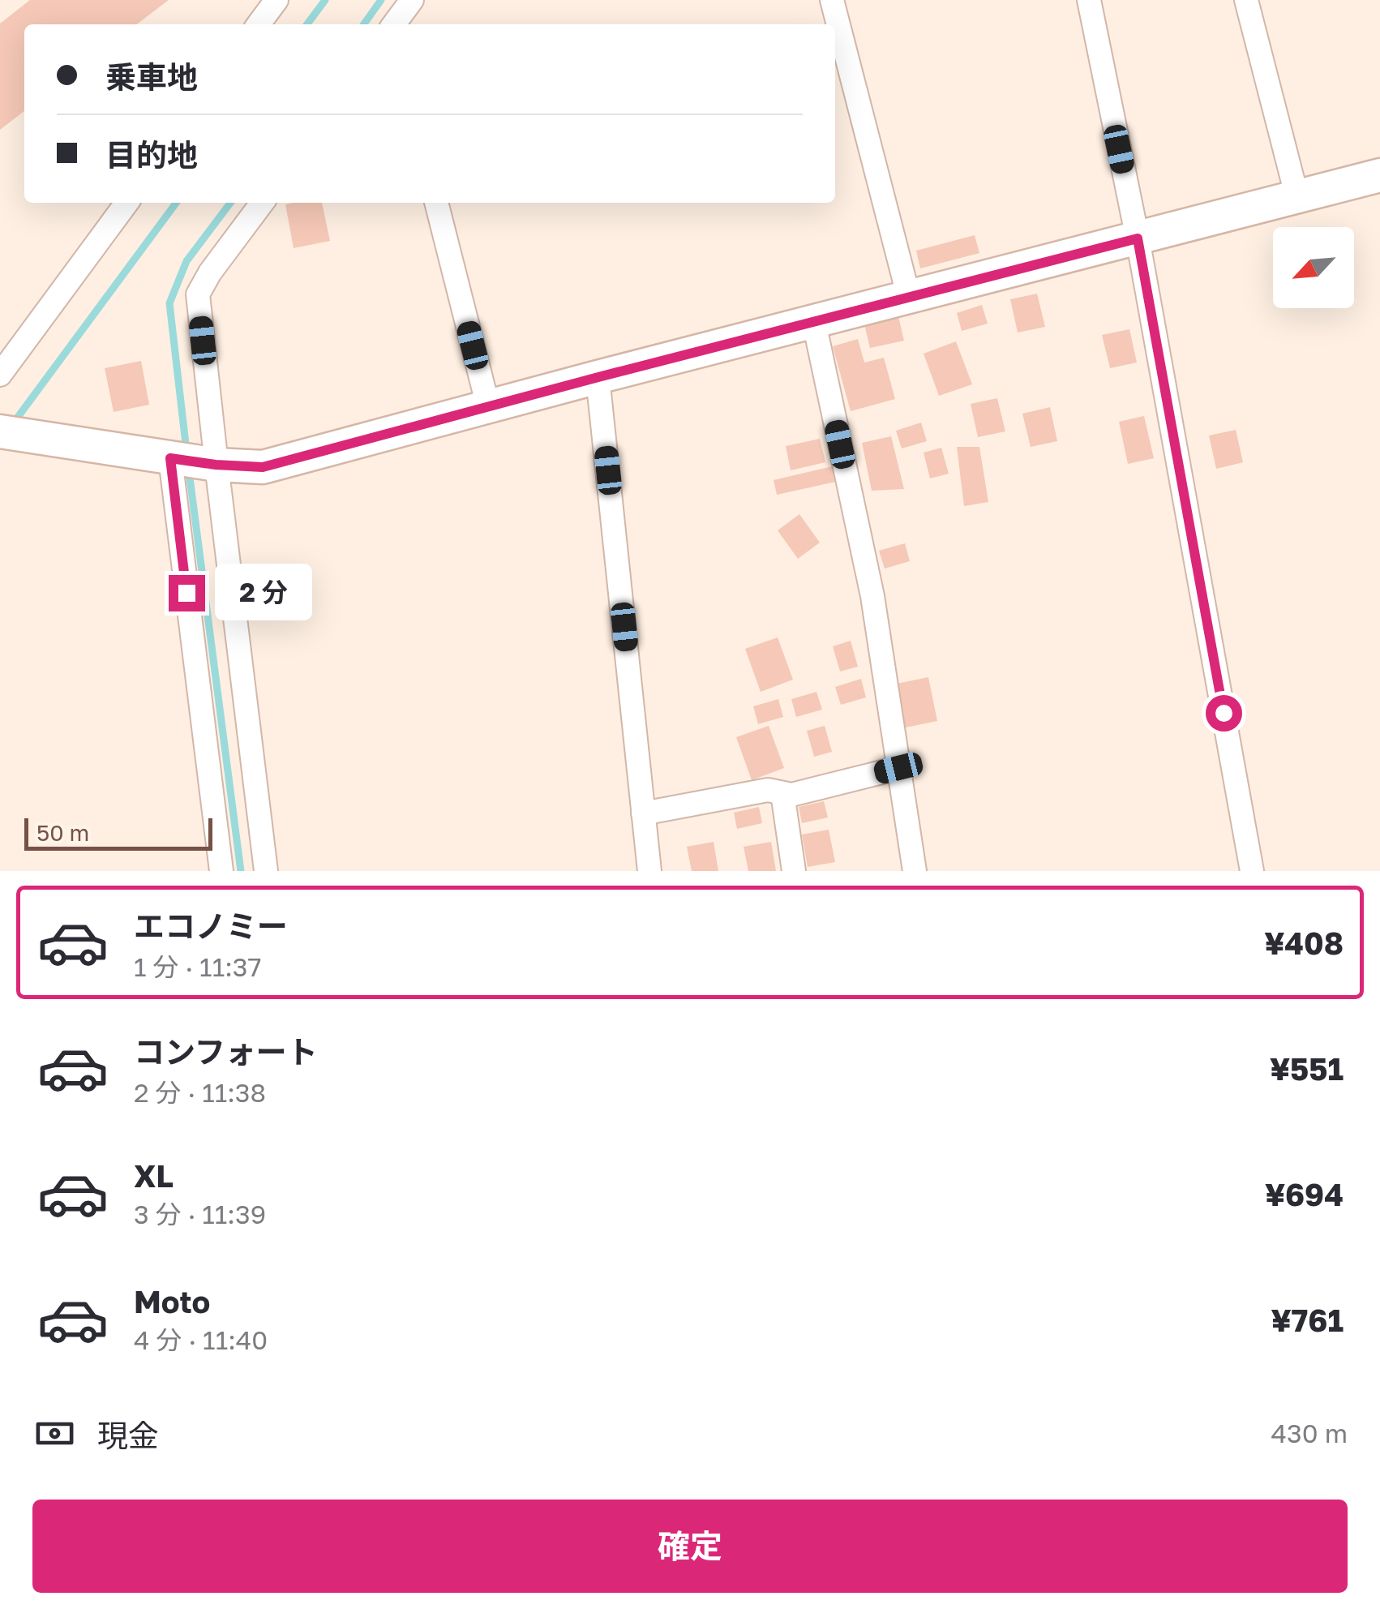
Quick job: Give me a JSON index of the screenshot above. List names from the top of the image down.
{
  "scale_bar": "50 m",
  "north": "bottom left",
  "page": {
    "banner": ["乗車地", "目的地"],
    "bubble": "2 分",
    "scale": "50 m",
    "list": [
      {
        "name": "エコノミー",
        "note": "1 分 · 11:37",
        "value": "¥408"
      },
      {
        "name": "コンフォート",
        "note": "2 分 · 11:38",
        "value": "¥551"
      },
      {
        "name": "XL",
        "note": "3 分 · 11:39",
        "value": "¥694"
      },
      {
        "name": "Moto",
        "note": "4 分 · 11:40",
        "value": "¥761"
      }
    ],
    "pay": ["現金", "430 m"],
    "buttons": "確定"
  }
}
